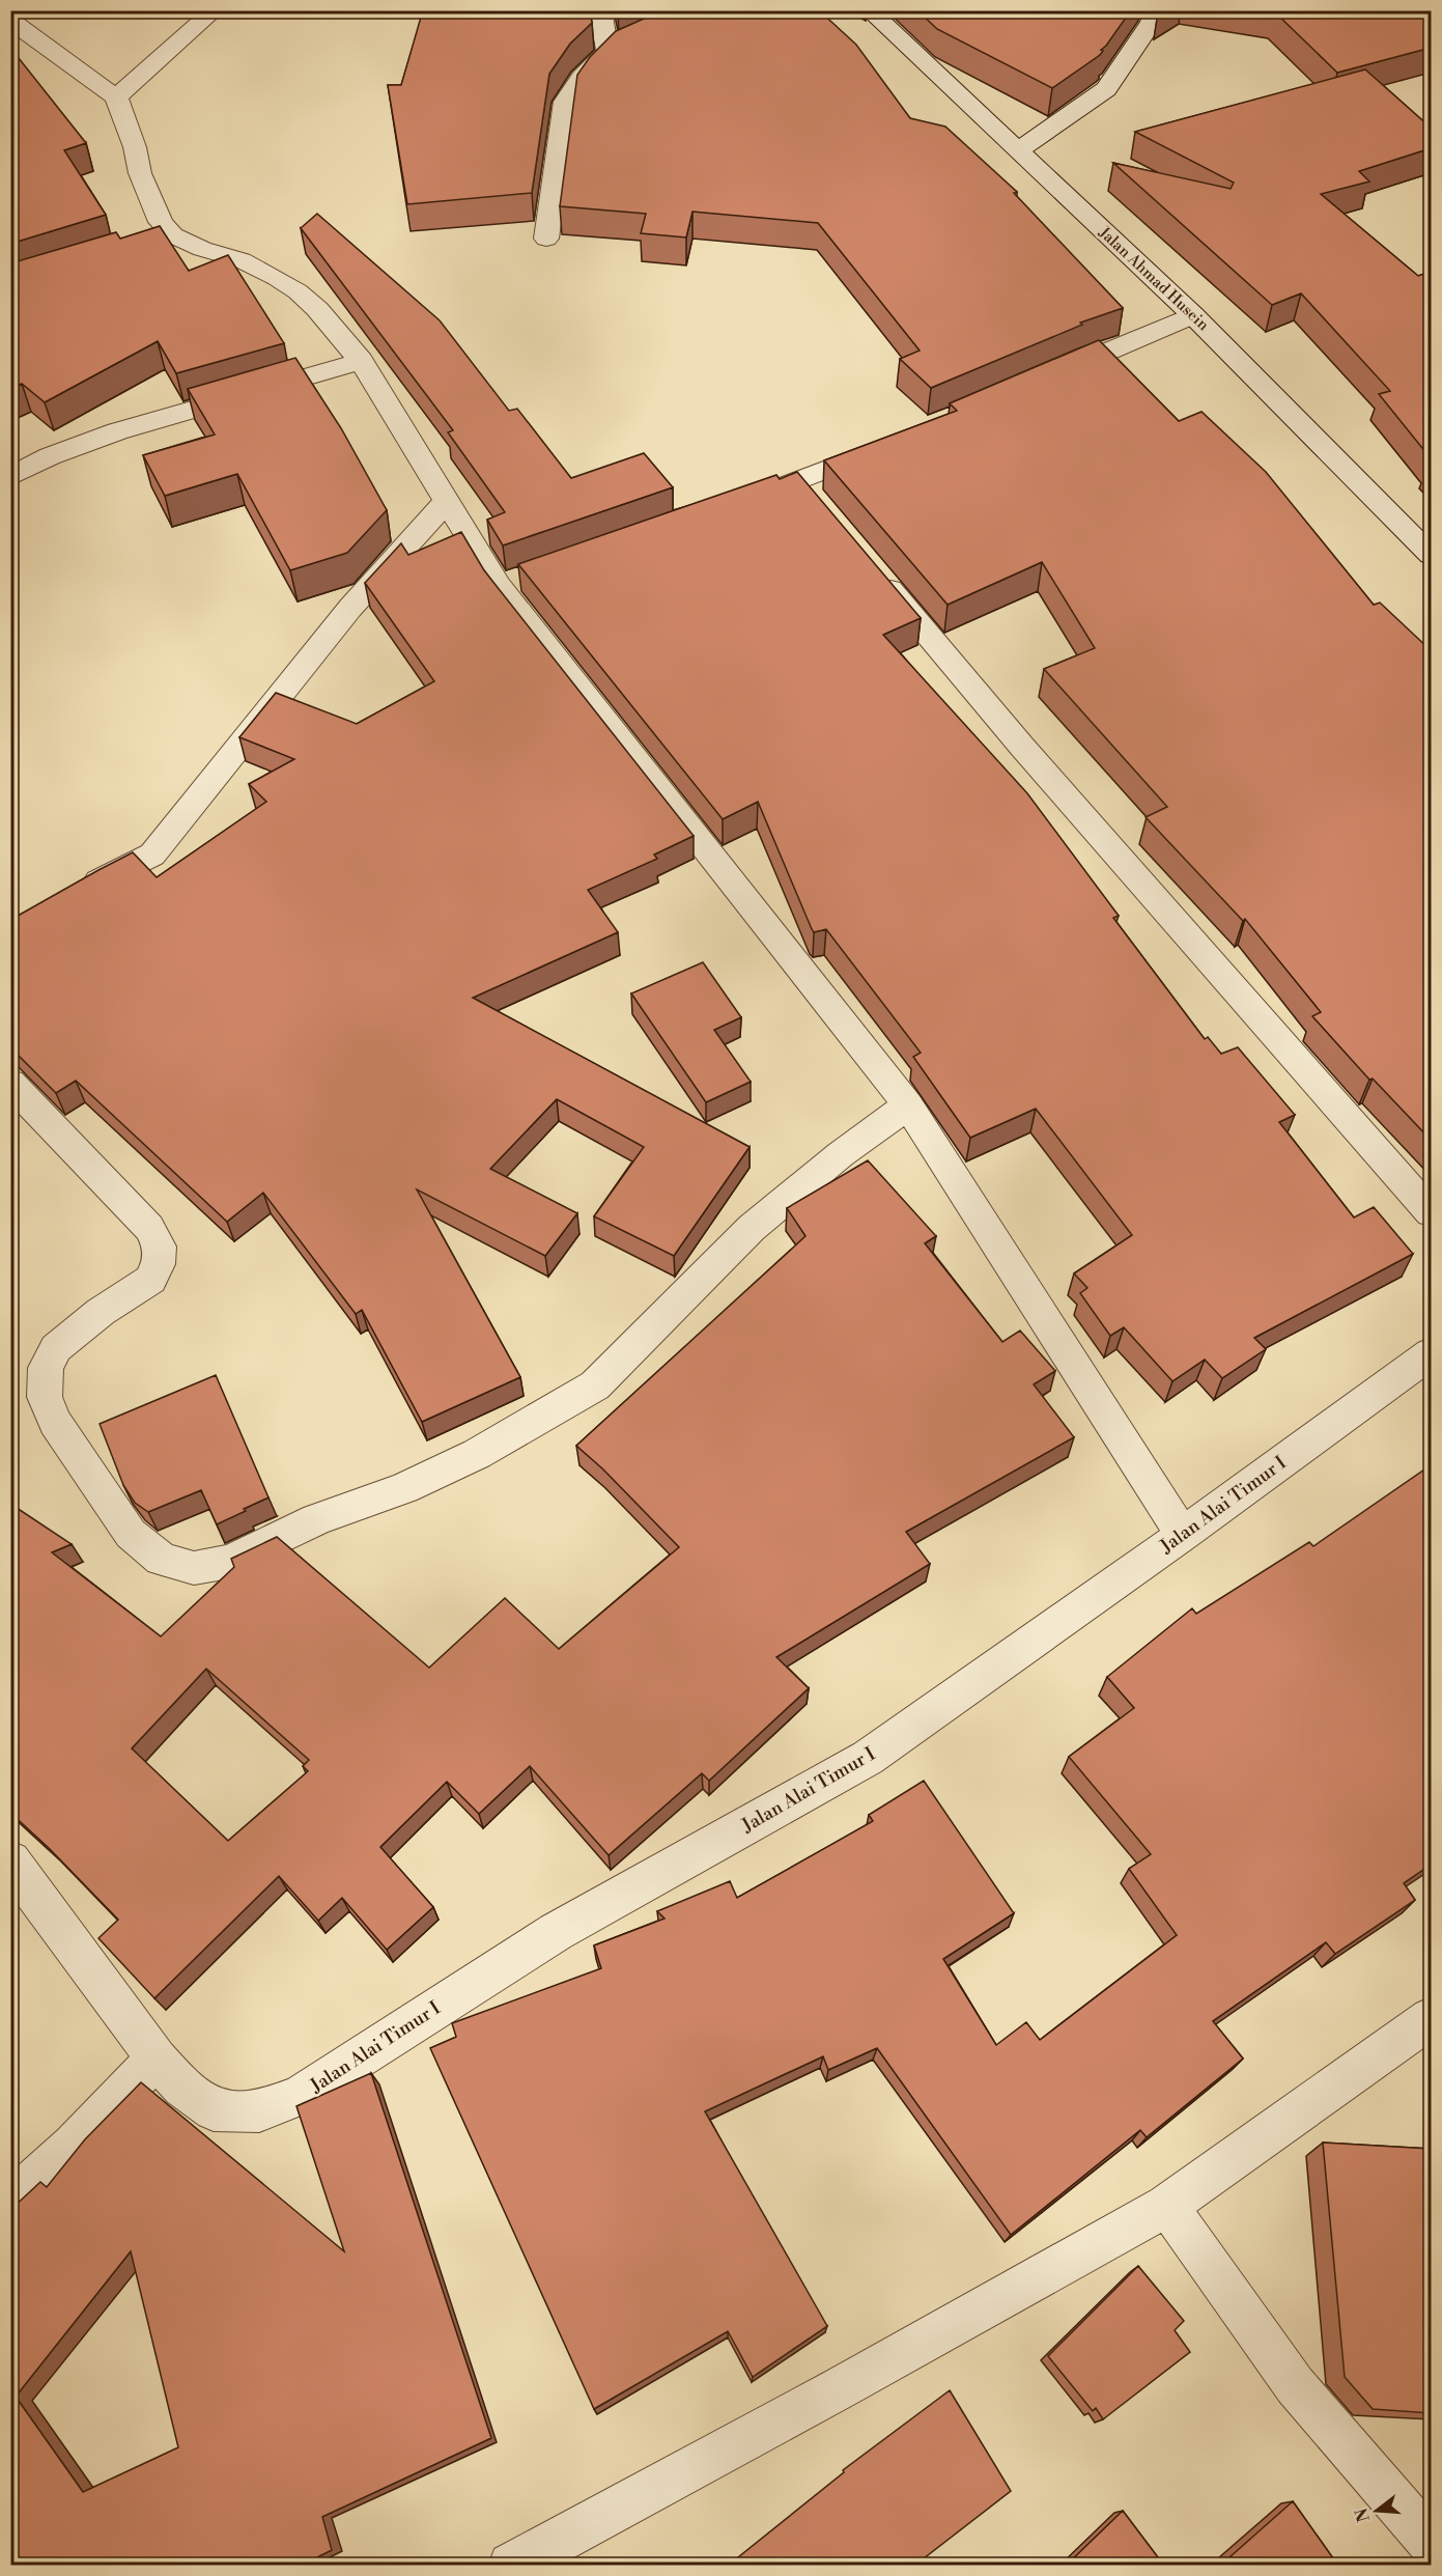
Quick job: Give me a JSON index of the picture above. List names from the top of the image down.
{
  "streets": {
    "street": ["Jalan Ahmad Husein", "Jalan Alai Timur I"]
  },
  "north": "left"
}
